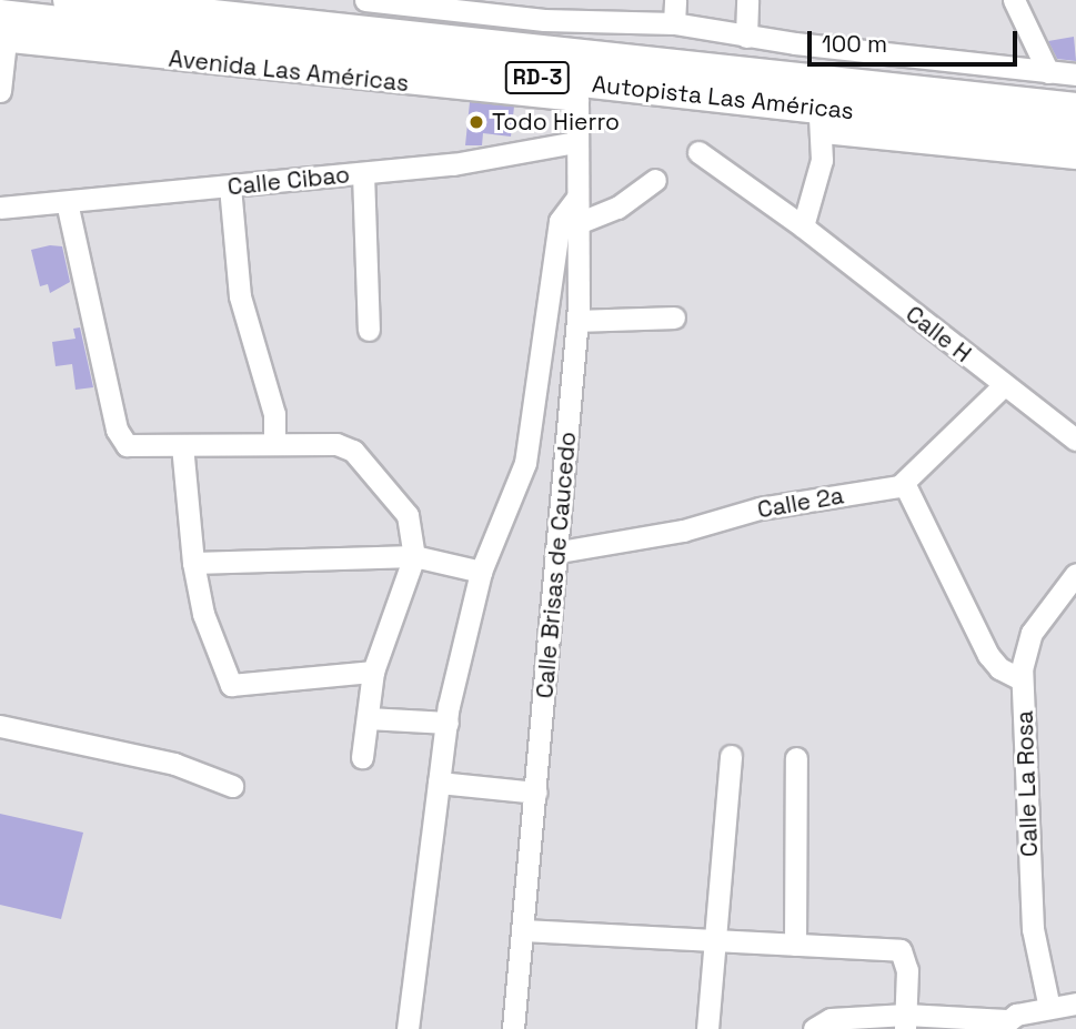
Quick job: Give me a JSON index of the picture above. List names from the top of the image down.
{
  "streets": {
    "highway": ["RD-3", "Autopista Las Américas"],
    "street": [
      "Avenida Las Américas",
      "Calle Cibao",
      "Calle H",
      "Calle 2a",
      "Calle Brisas de Caucedo",
      "Calle La Rosa"
    ]
  },
  "crossings": [
    ["Avenida Las Américas", "Autopista Las Américas"],
    ["Avenida Las Américas", "Calle Brisas de Caucedo"],
    ["Calle Cibao", "Calle Brisas de Caucedo"],
    ["Calle 2a", "Calle Brisas de Caucedo"]
  ],
  "places": ["Todo Hierro"],
  "scale_bar": "100 m"
}
